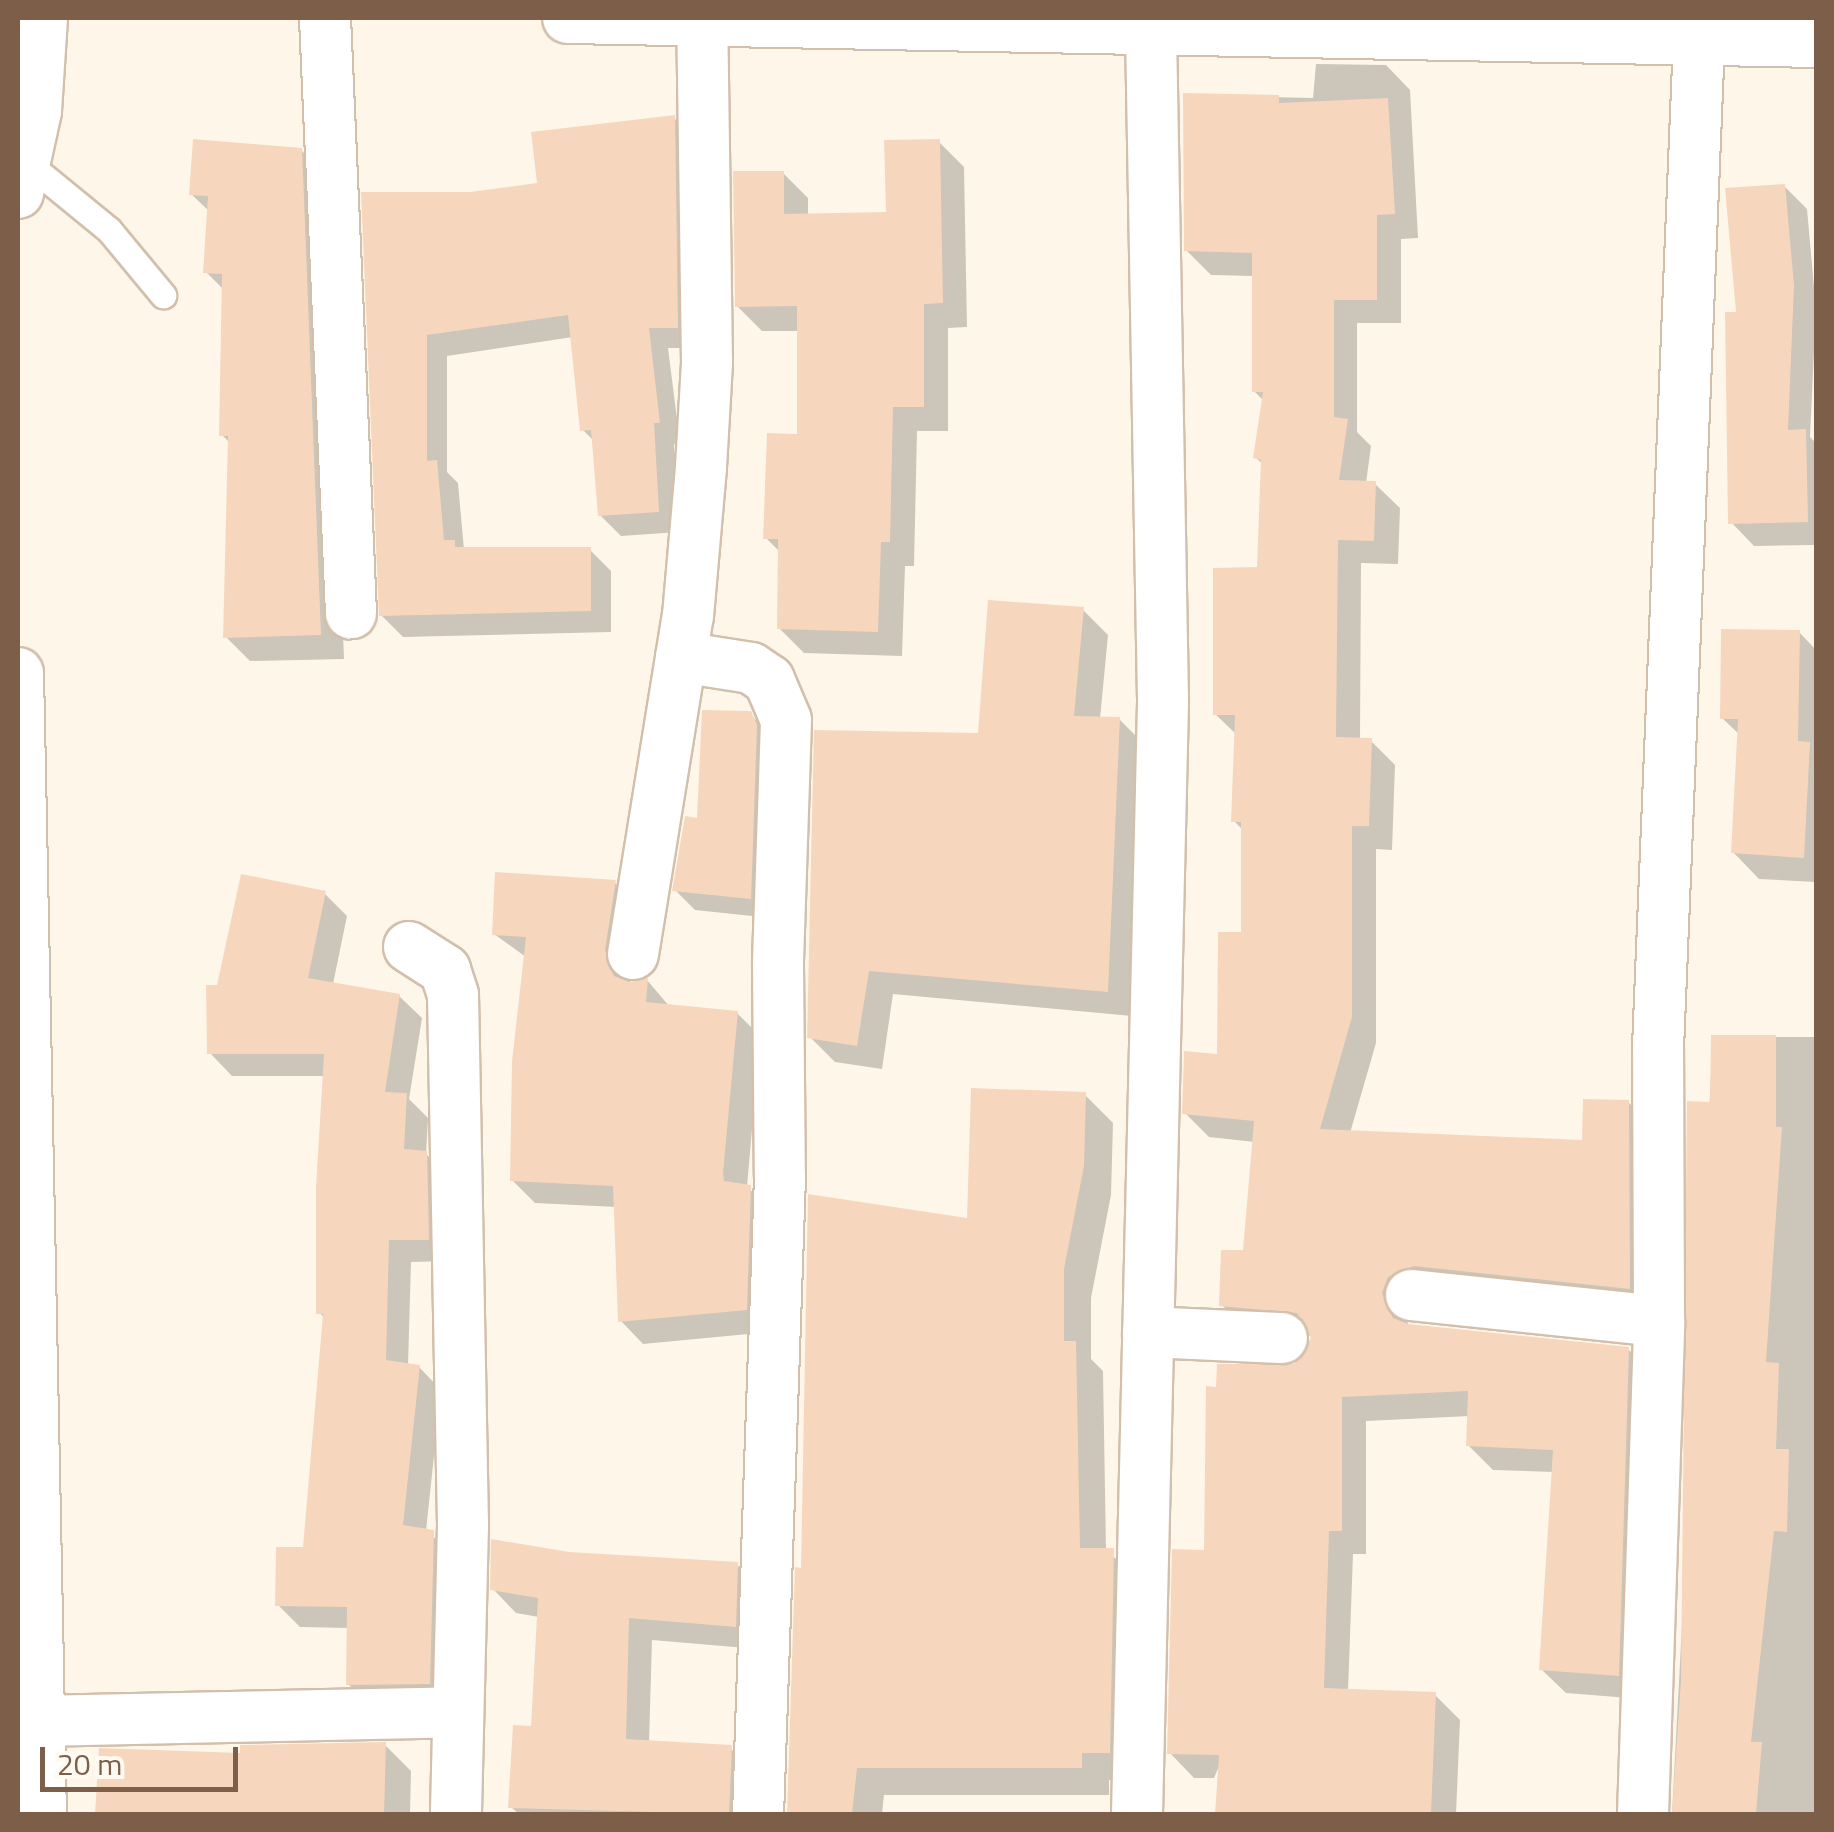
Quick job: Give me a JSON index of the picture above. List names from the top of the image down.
{
  "scale_bar": "20 m"
}
